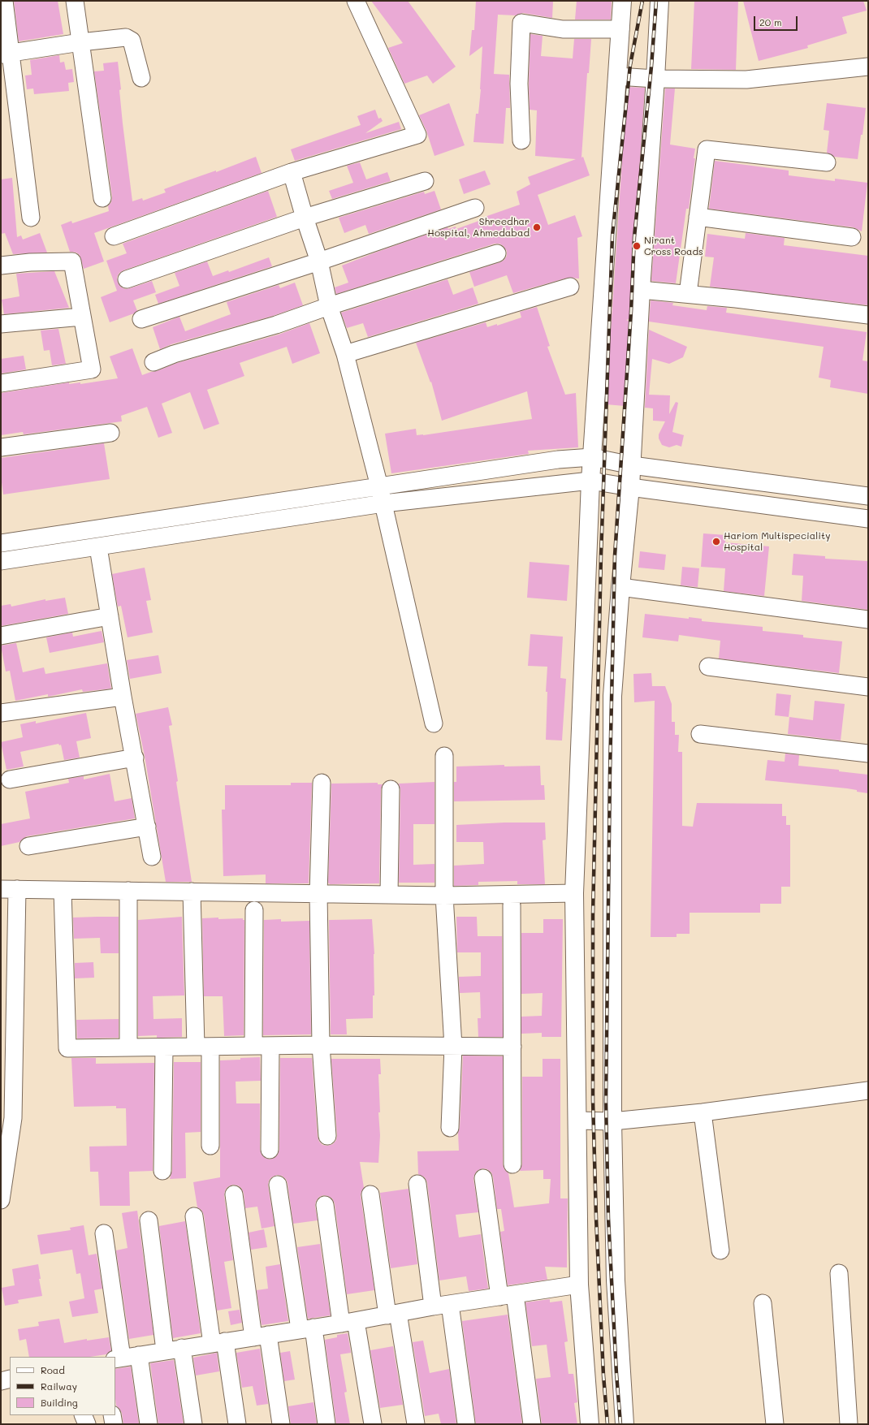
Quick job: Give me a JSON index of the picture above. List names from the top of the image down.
{
  "places": ["Shreedhar Hospital, Ahmedabad", "Nirant Cross Roads", "Hariom Multispeciality Hospital"],
  "legend": ["Road", "Railway", "Building"],
  "scale_bar": "20 m"
}
